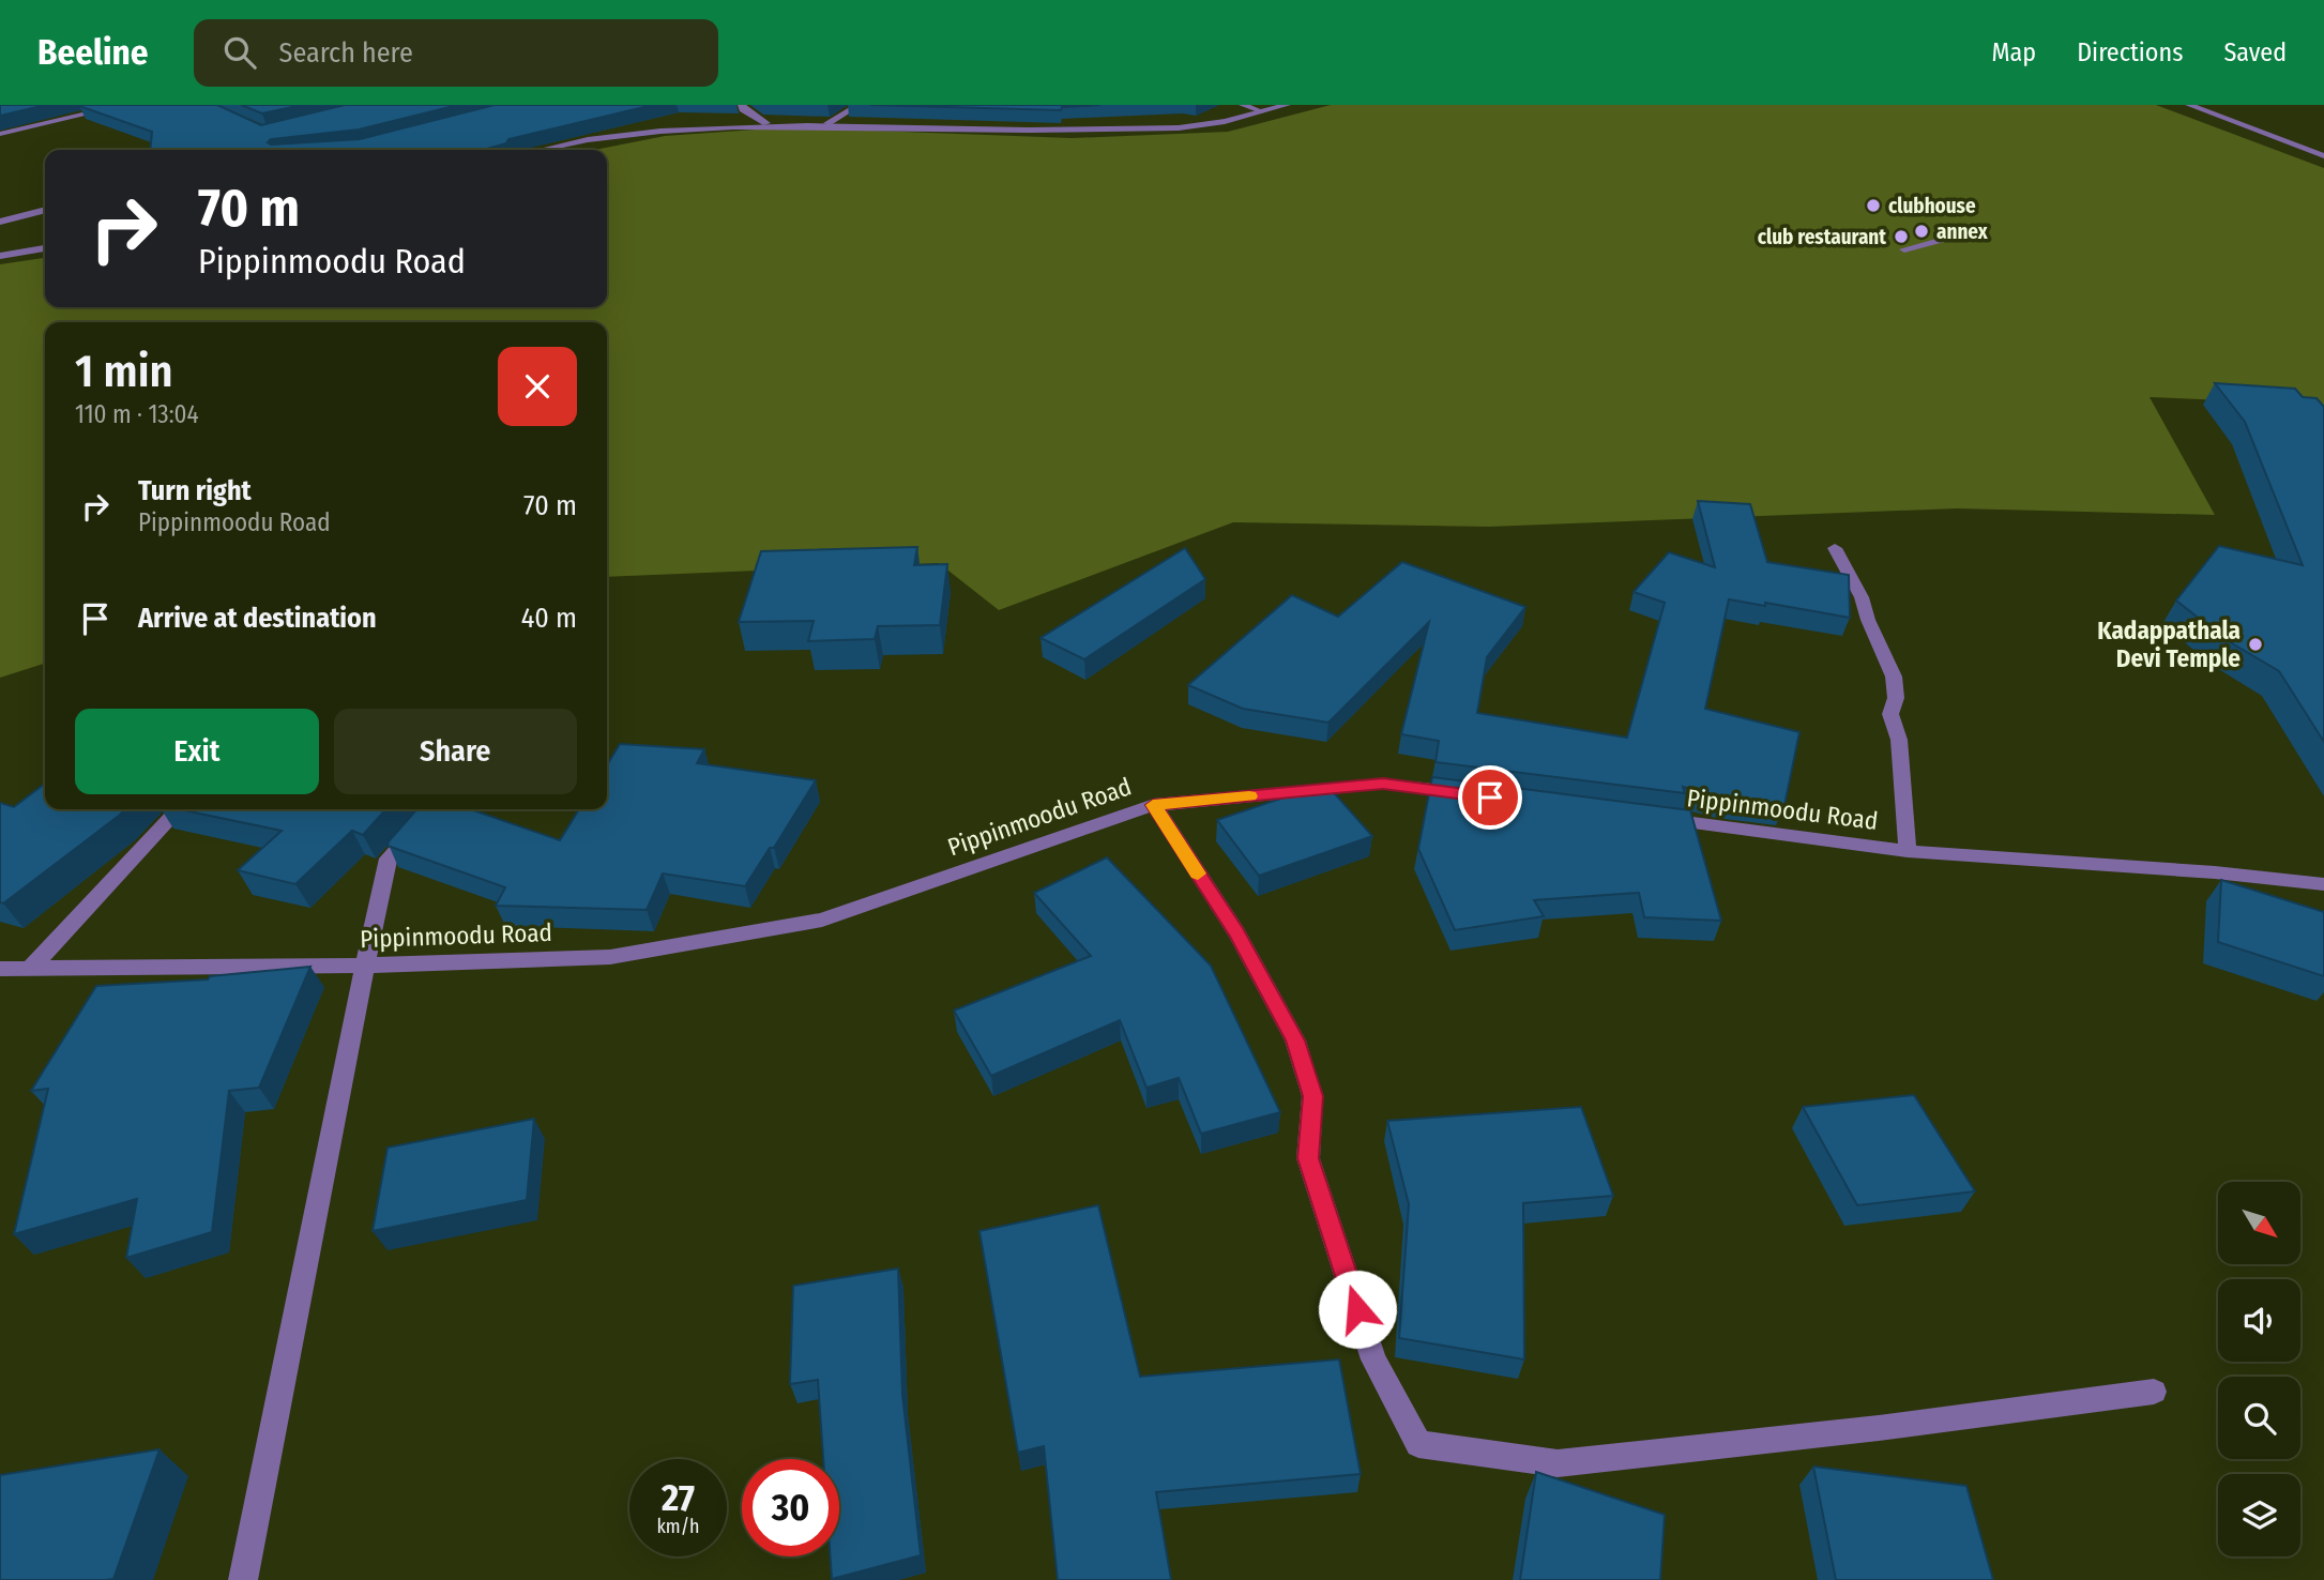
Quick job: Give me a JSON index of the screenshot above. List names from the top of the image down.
{
  "streets": {
    "street": ["Pippinmoodu Road"]
  },
  "places": [
    "clubhouse",
    "annex",
    "club restaurant",
    "Kadappathala Devi Temple"
  ],
  "north": "bottom right",
  "page": {
    "header": "Beeline",
    "search": "Search here",
    "nav": ["Map", "Directions", "Saved"],
    "turn": ["70 m", "Pippinmoodu Road"],
    "heading": ["1 min", "110 m · 13:04"],
    "list": [
      {
        "name": "Turn right",
        "note": "Pippinmoodu Road",
        "value": "70 m"
      },
      {
        "name": "Arrive at destination",
        "value": "40 m"
      }
    ],
    "buttons": ["Exit", "Share"],
    "speed": "27 km/h",
    "limit": "30"
  }
}
